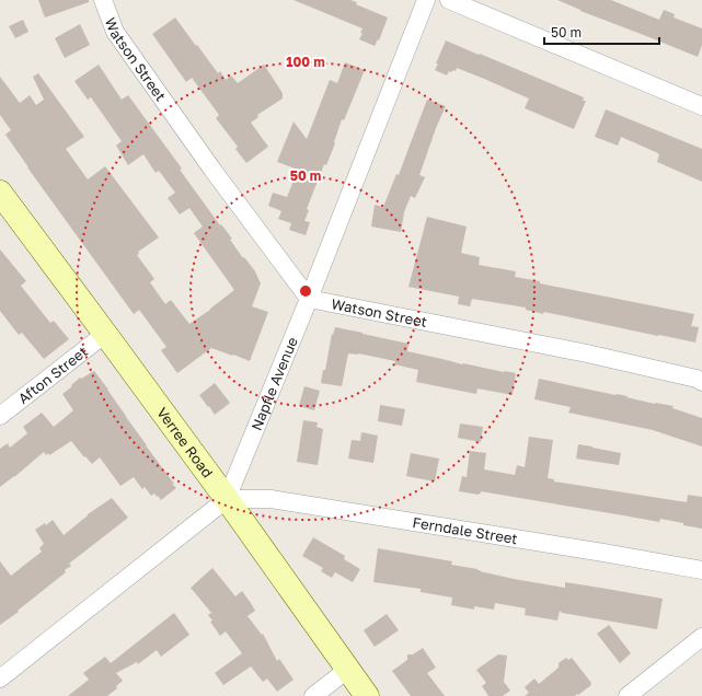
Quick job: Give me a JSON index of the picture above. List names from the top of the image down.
{
  "streets": {
    "main road": ["Verree Road"],
    "street": [
      "Watson Street",
      "Afton Street",
      "Napfle Avenue",
      "Ferndale Street"
    ]
  },
  "crossings": [
    ["Watson Street", "Napfle Avenue"],
    ["Afton Street", "Verree Road"],
    ["Napfle Avenue", "Verree Road"],
    ["Napfle Avenue", "Ferndale Street"],
    ["Verree Road", "Ferndale Street"]
  ],
  "scale_bar": "50 m",
  "rings": ["100 m", "50 m"]
}
